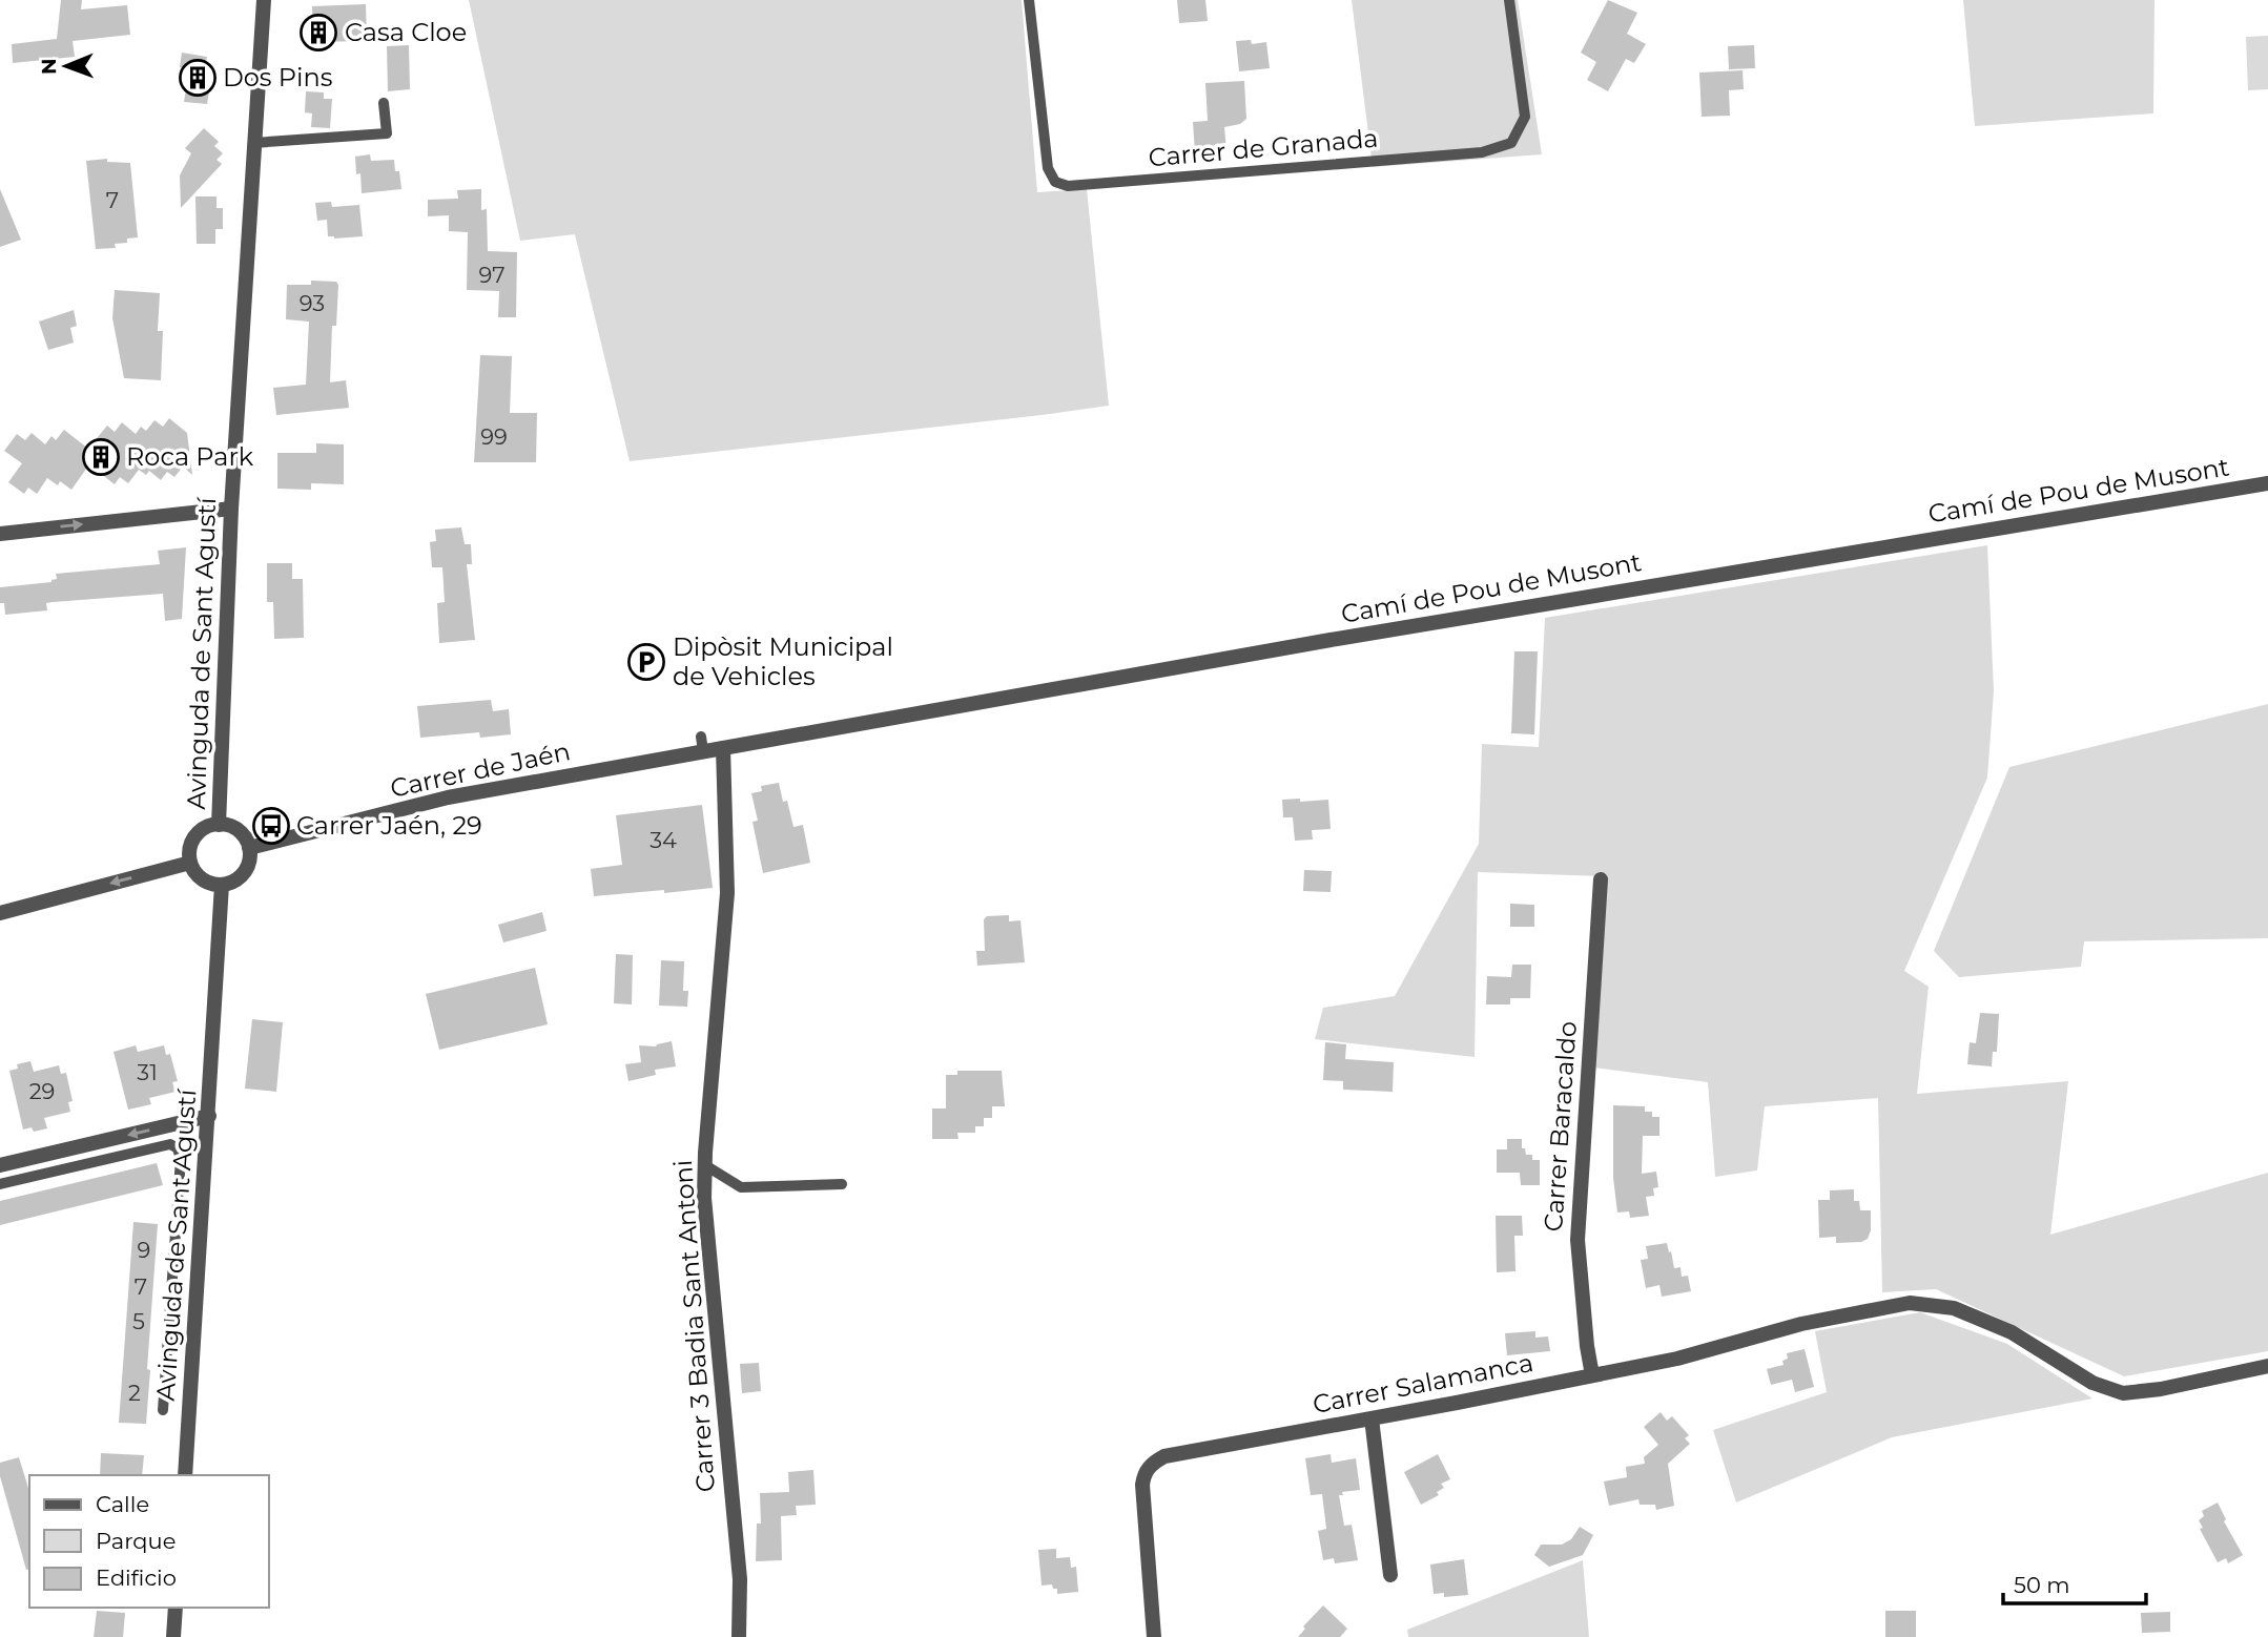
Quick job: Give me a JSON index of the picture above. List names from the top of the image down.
{
  "streets": {
    "street": [
      "Camí de Pou de Musont",
      "Avinguda de Sant Agustí",
      "Carrer de Jaén",
      "Carrer Baracaldo",
      "Carrer 3 Badia Sant Antoni",
      "Carrer Salamanca"
    ],
    "lane": ["Carrer de Granada"]
  },
  "crossings": [
    ["Camí de Pou de Musont", "Carrer de Jaén"],
    ["Camí de Pou de Musont", "Carrer 3 Badia Sant Antoni"],
    ["Avinguda de Sant Agustí", "Carrer de Jaén"],
    ["Carrer de Jaén", "Carrer 3 Badia Sant Antoni"],
    ["Carrer Baracaldo", "Carrer Salamanca"]
  ],
  "places": {
    "building": ["Casa Cloe", "Dos Pins", "Roca Park"],
    "parking": ["Dipòsit Municipal de Vehicles"],
    "bus stop": ["Carrer Jaén, 29"]
  },
  "house_numbers": [
    "7",
    "97",
    "93",
    "99",
    "34",
    "31",
    "29",
    "9",
    "7",
    "5",
    "2"
  ],
  "legend": ["Calle", "Parque", "Edificio"],
  "scale_bar": "50 m",
  "north": "left"
}
